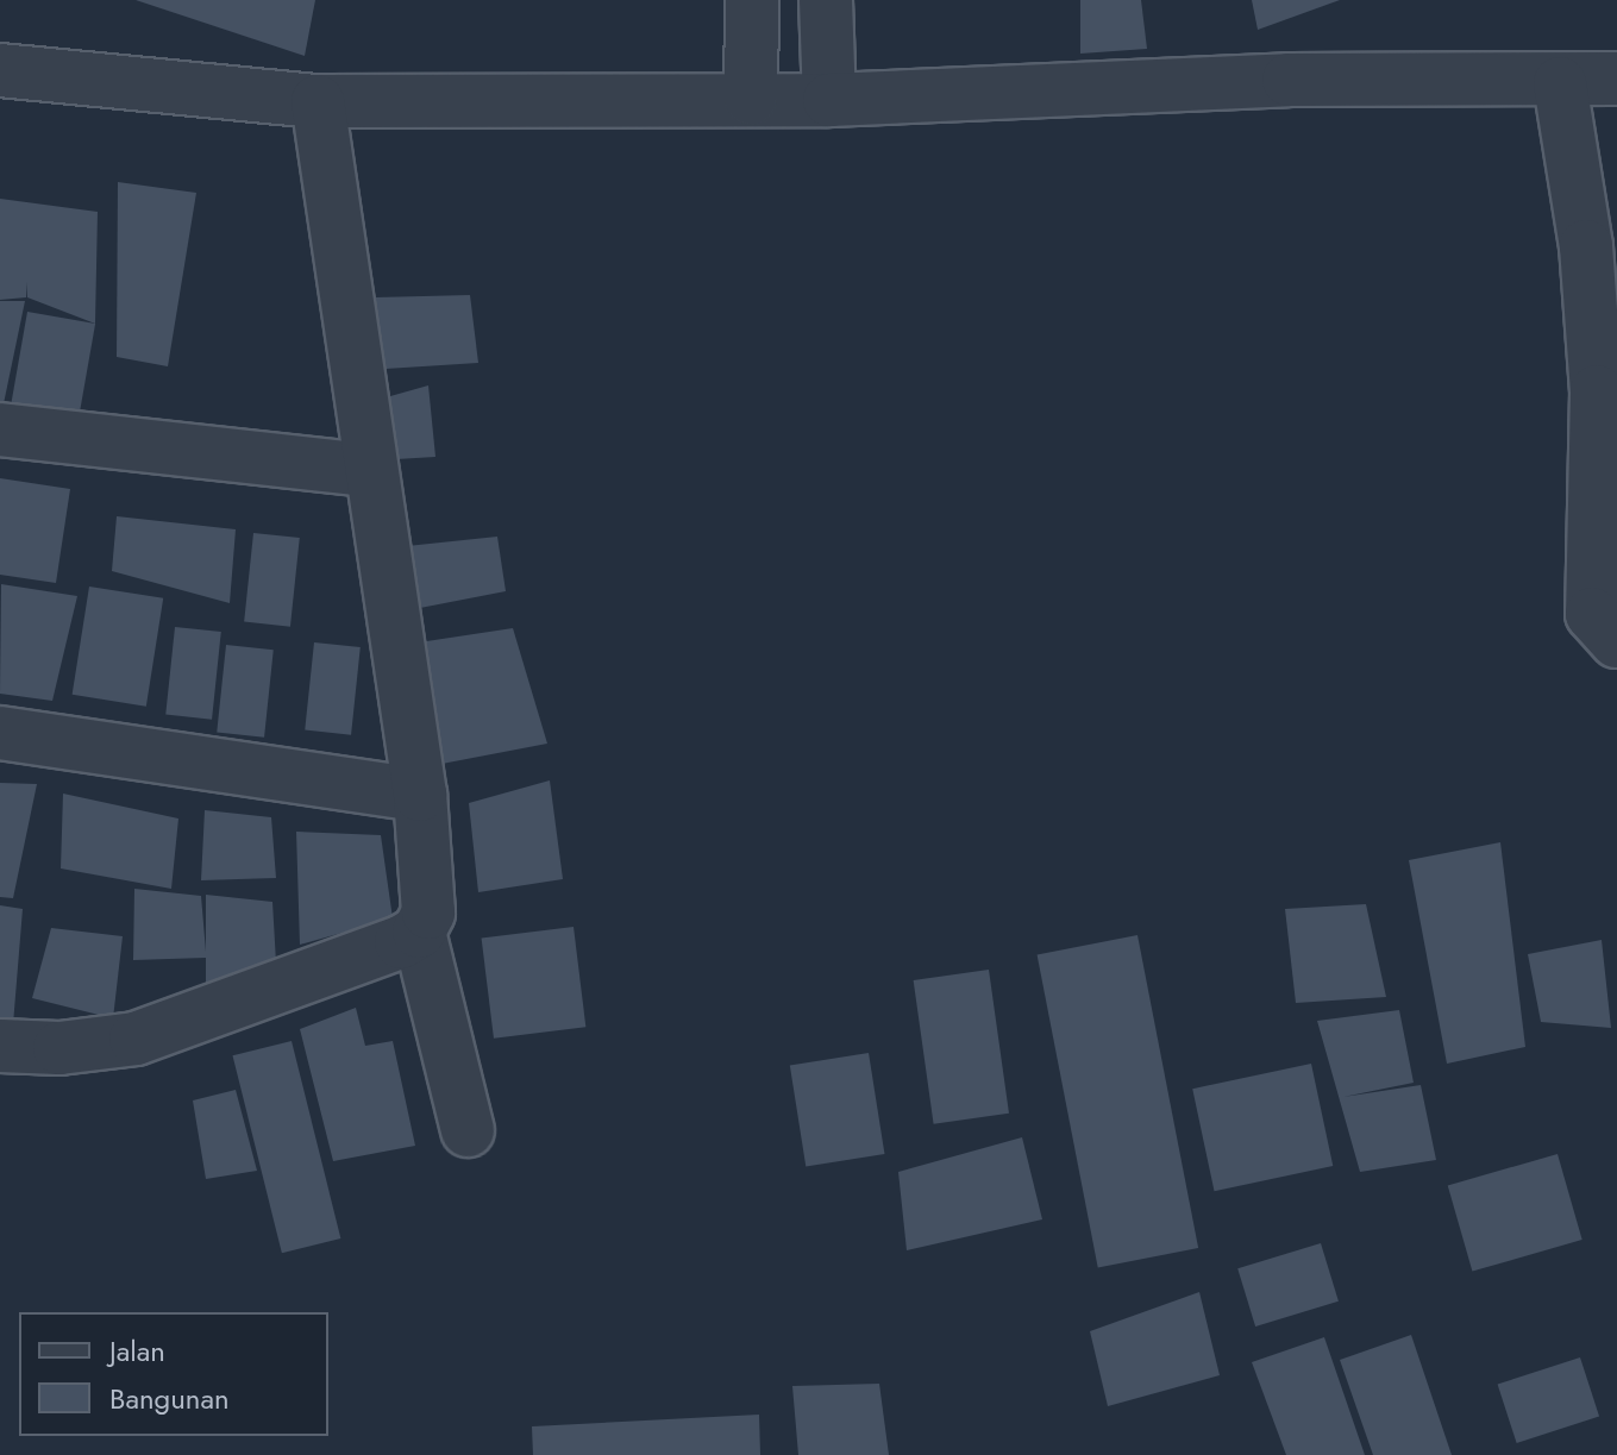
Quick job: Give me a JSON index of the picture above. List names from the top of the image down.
{
  "legend": ["Jalan", "Bangunan"]
}
